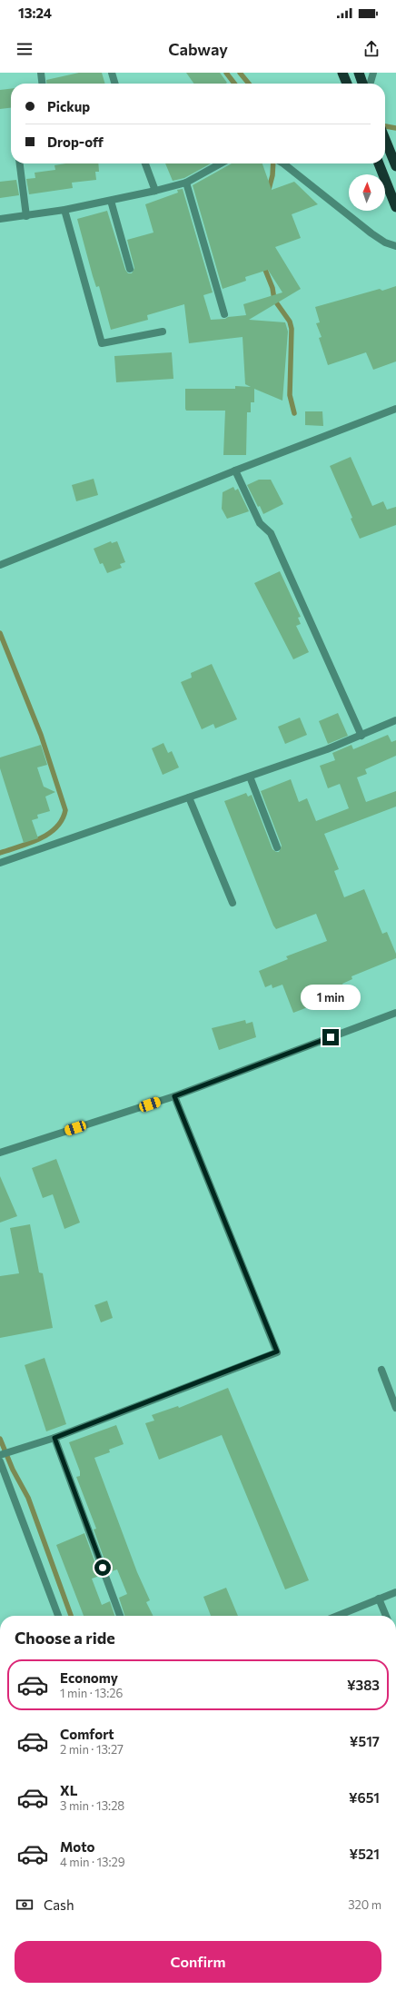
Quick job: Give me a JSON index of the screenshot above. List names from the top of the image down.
{
  "north": "top",
  "page": {
    "status": "13:24",
    "header": "Cabway",
    "banner": ["Pickup", "Drop-off"],
    "bubble": "1 min",
    "heading": "Choose a ride",
    "list": [
      {
        "name": "Economy",
        "note": "1 min · 13:26",
        "value": "¥383"
      },
      {
        "name": "Comfort",
        "note": "2 min · 13:27",
        "value": "¥517"
      },
      {
        "name": "XL",
        "note": "3 min · 13:28",
        "value": "¥651"
      },
      {
        "name": "Moto",
        "note": "4 min · 13:29",
        "value": "¥521"
      }
    ],
    "pay": ["Cash", "320 m"],
    "buttons": "Confirm"
  }
}
